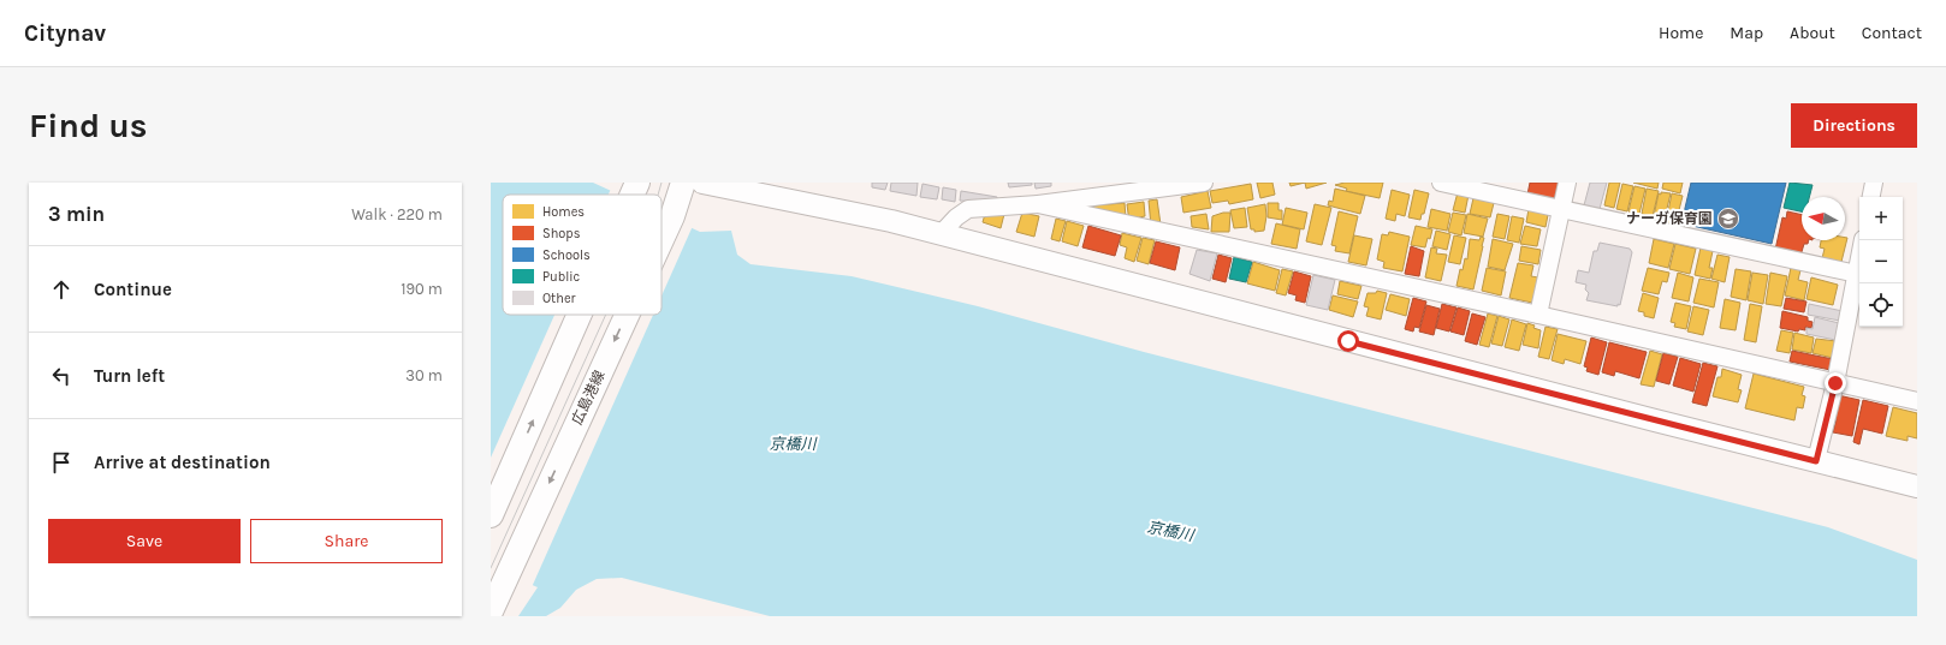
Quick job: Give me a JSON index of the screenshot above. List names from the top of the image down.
{
  "streets": {
    "main road": ["広島港線"]
  },
  "water": ["京橋川"],
  "places": {
    "school or university": ["ナーガ保育園"]
  },
  "legend": [
    "Homes",
    "Shops",
    "Schools",
    "Public",
    "Other"
  ],
  "north": "left",
  "page": {
    "header": "Citynav",
    "nav": [
      "Home",
      "Map",
      "About",
      "Contact"
    ],
    "buttons": [
      "Directions",
      ["Save", "Share"]
    ],
    "title": "Find us",
    "heading": ["3 min", "Walk · 220 m"],
    "map_buttons": ["+", "−"],
    "list": [
      ["Continue", "190 m"],
      ["Turn left", "30 m"],
      "Arrive at destination"
    ]
  }
}
